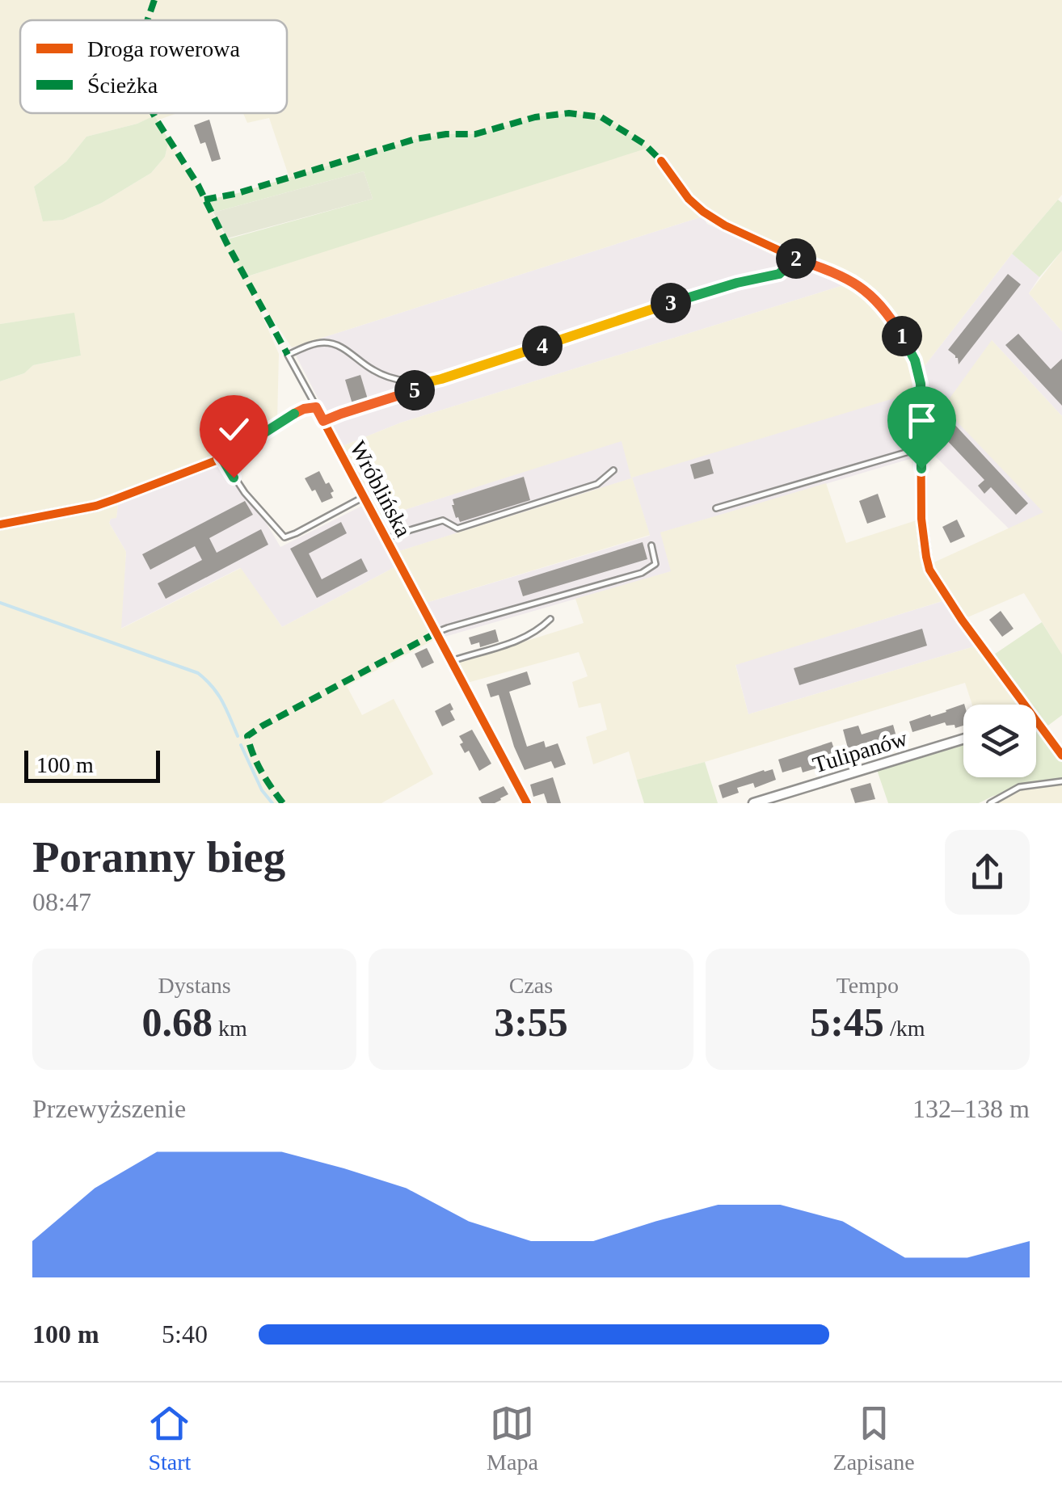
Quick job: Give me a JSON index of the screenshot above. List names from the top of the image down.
{
  "streets": {
    "street": ["Wróblińska", "Tulipanów"]
  },
  "legend": ["Droga rowerowa", "Ścieżka"],
  "scale_bar": "100 m",
  "page": {
    "pins": [
      "2",
      "3",
      "1",
      "4",
      "5"
    ],
    "scale": "100 m",
    "heading": ["Poranny bieg", "08:47"],
    "stats": [
      ["Dystans", "0.68 km"],
      ["Czas", "3:55"],
      ["Tempo", "5:45 /km"]
    ],
    "chart": ["Przewyższenie", "132–138 m"],
    "list": [
      {
        "name": "100 m",
        "note": "5:40"
      }
    ],
    "tabs": ["Start", "Mapa", "Zapisane"]
  }
}
